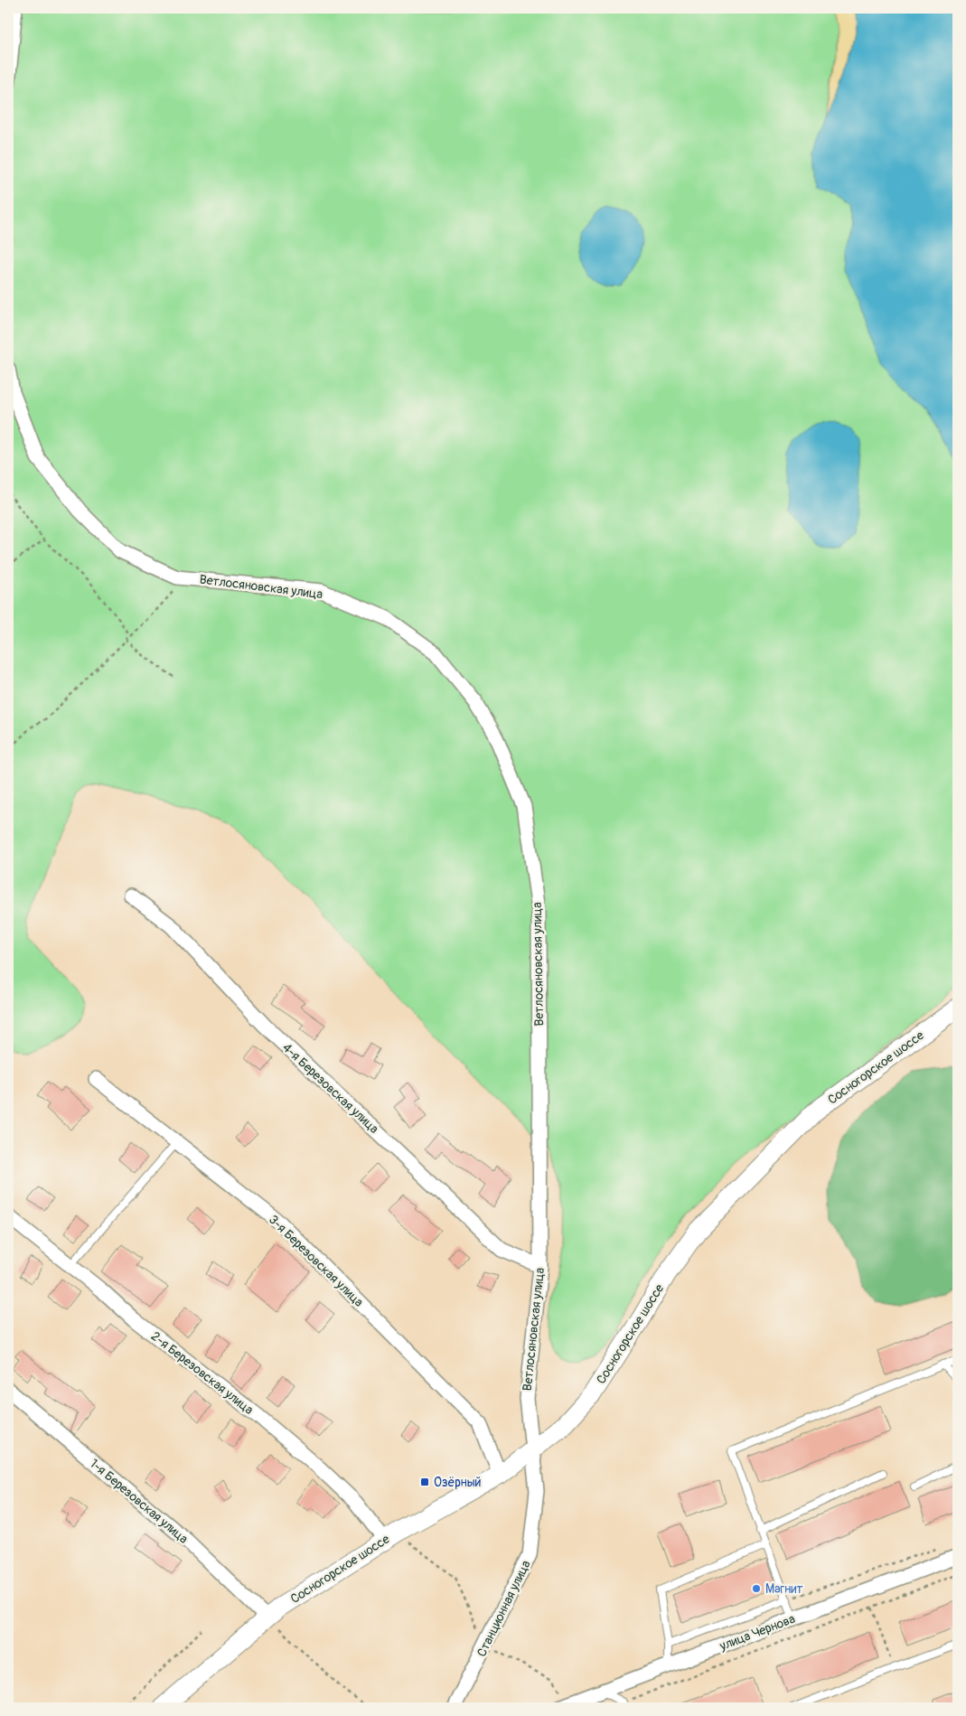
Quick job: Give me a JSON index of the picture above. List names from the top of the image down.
{
  "streets": {
    "main road": ["Сосногорское шоссе"],
    "street": [
      "Ветлосяновская улица",
      "4-я Березовская улица",
      "3-я Березовская улица",
      "2-я Березовская улица",
      "1-я Березовская улица",
      "Станционная улица",
      "улица Чернова"
    ]
  },
  "crossings": [
    ["Ветлосяновская улица", "Сосногорское шоссе"],
    ["Ветлосяновская улица", "4-я Березовская улица"],
    ["Ветлосяновская улица", "Станционная улица"],
    ["Сосногорское шоссе", "3-я Березовская улица"],
    ["Сосногорское шоссе", "2-я Березовская улица"],
    ["Сосногорское шоссе", "1-я Березовская улица"],
    ["Сосногорское шоссе", "Станционная улица"]
  ],
  "places": {
    "transit": ["Озёрный"],
    "other": ["Магнит"]
  }
}
